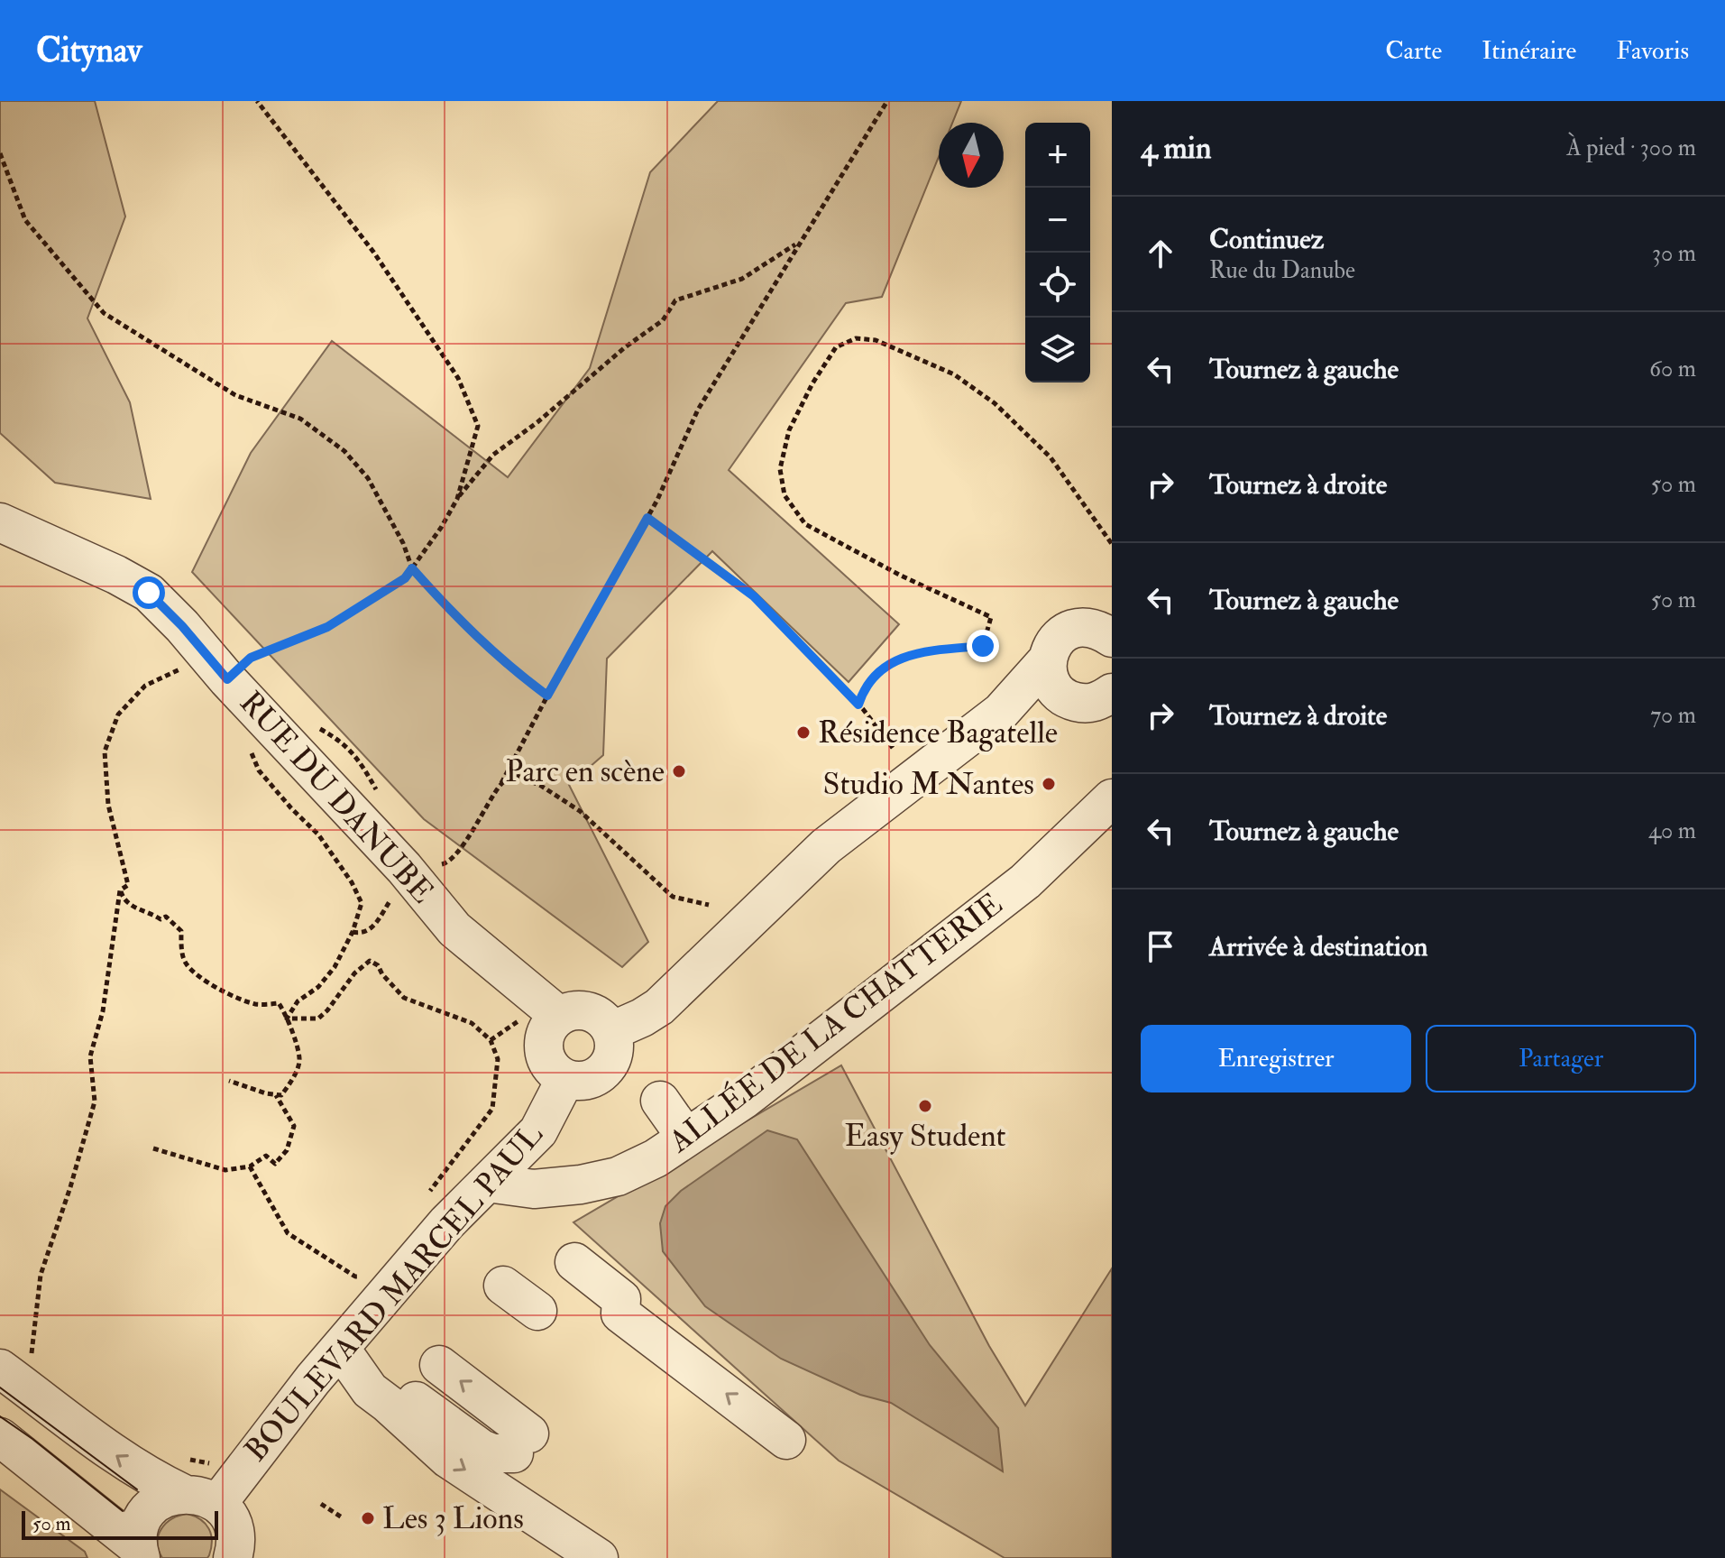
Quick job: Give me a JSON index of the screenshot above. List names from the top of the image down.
{
  "streets": {
    "street": ["RUE DU DANUBE", "ALLÉE DE LA CHATTERIE", "BOULEVARD MARCEL PAUL"]
  },
  "crossings": [
    ["RUE DU DANUBE", "BOULEVARD MARCEL PAUL"],
    ["ALLÉE DE LA CHATTERIE", "BOULEVARD MARCEL PAUL"]
  ],
  "places": [
    "Résidence Bagatelle",
    "Parc en scène",
    "Studio M Nantes",
    "Easy Student",
    "Les 3 Lions"
  ],
  "scale_bar": "50 m",
  "north": "bottom",
  "page": {
    "header": "Citynav",
    "nav": ["Carte", "Itinéraire", "Favoris"],
    "heading": ["4 min", "À pied · 300 m"],
    "map_buttons": ["+", "−"],
    "list": [
      ["Continuez", "Rue du Danube", "30 m"],
      ["Tournez à gauche", "60 m"],
      ["Tournez à droite", "50 m"],
      ["Tournez à gauche", "50 m"],
      ["Tournez à droite", "70 m"],
      ["Tournez à gauche", "40 m"],
      "Arrivée à destination"
    ],
    "buttons": ["Enregistrer", "Partager"],
    "scale": "50 m"
  }
}
